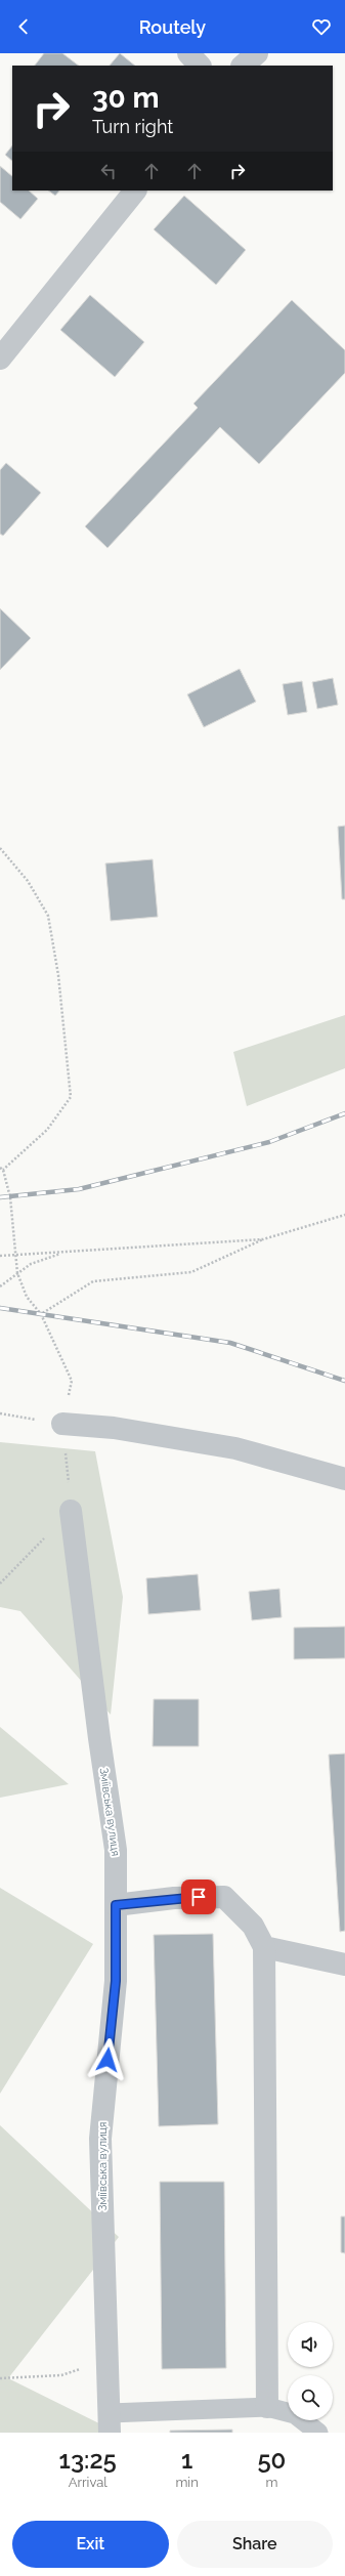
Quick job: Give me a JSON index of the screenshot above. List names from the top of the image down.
{
  "streets": {
    "street": ["Зміївська вулиця"]
  },
  "page": {
    "header": "Routely",
    "turn": ["30 m", "Turn right"],
    "eta": [
      "13:25",
      "Arrival",
      "1",
      "min",
      "50",
      "m"
    ],
    "buttons": ["Exit", "Share"]
  }
}
